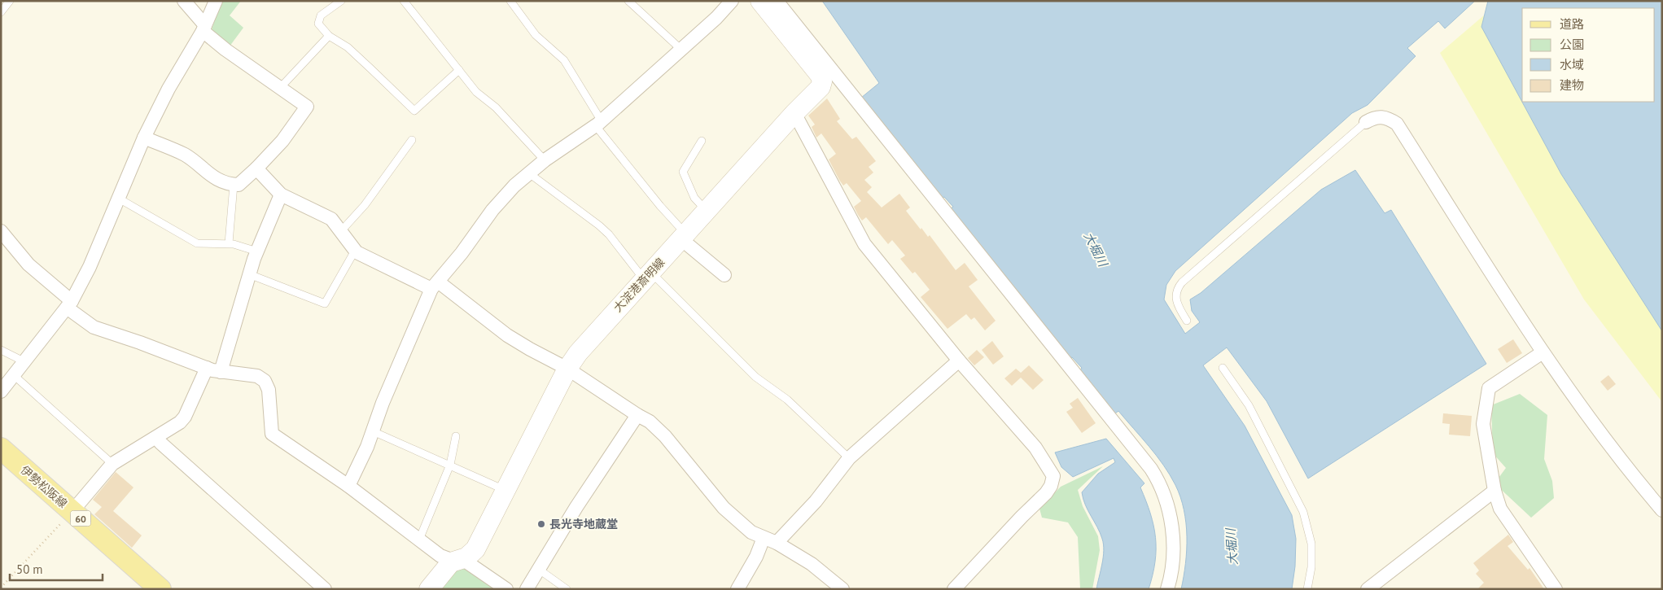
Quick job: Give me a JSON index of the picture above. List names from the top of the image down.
{
  "streets": {
    "main road": ["大淀港斎明線", "伊勢松阪線", "60"]
  },
  "water": ["大堀川"],
  "places": ["長光寺地蔵堂"],
  "legend": [
    "道路",
    "公園",
    "水域",
    "建物"
  ],
  "scale_bar": "50 m"
}
